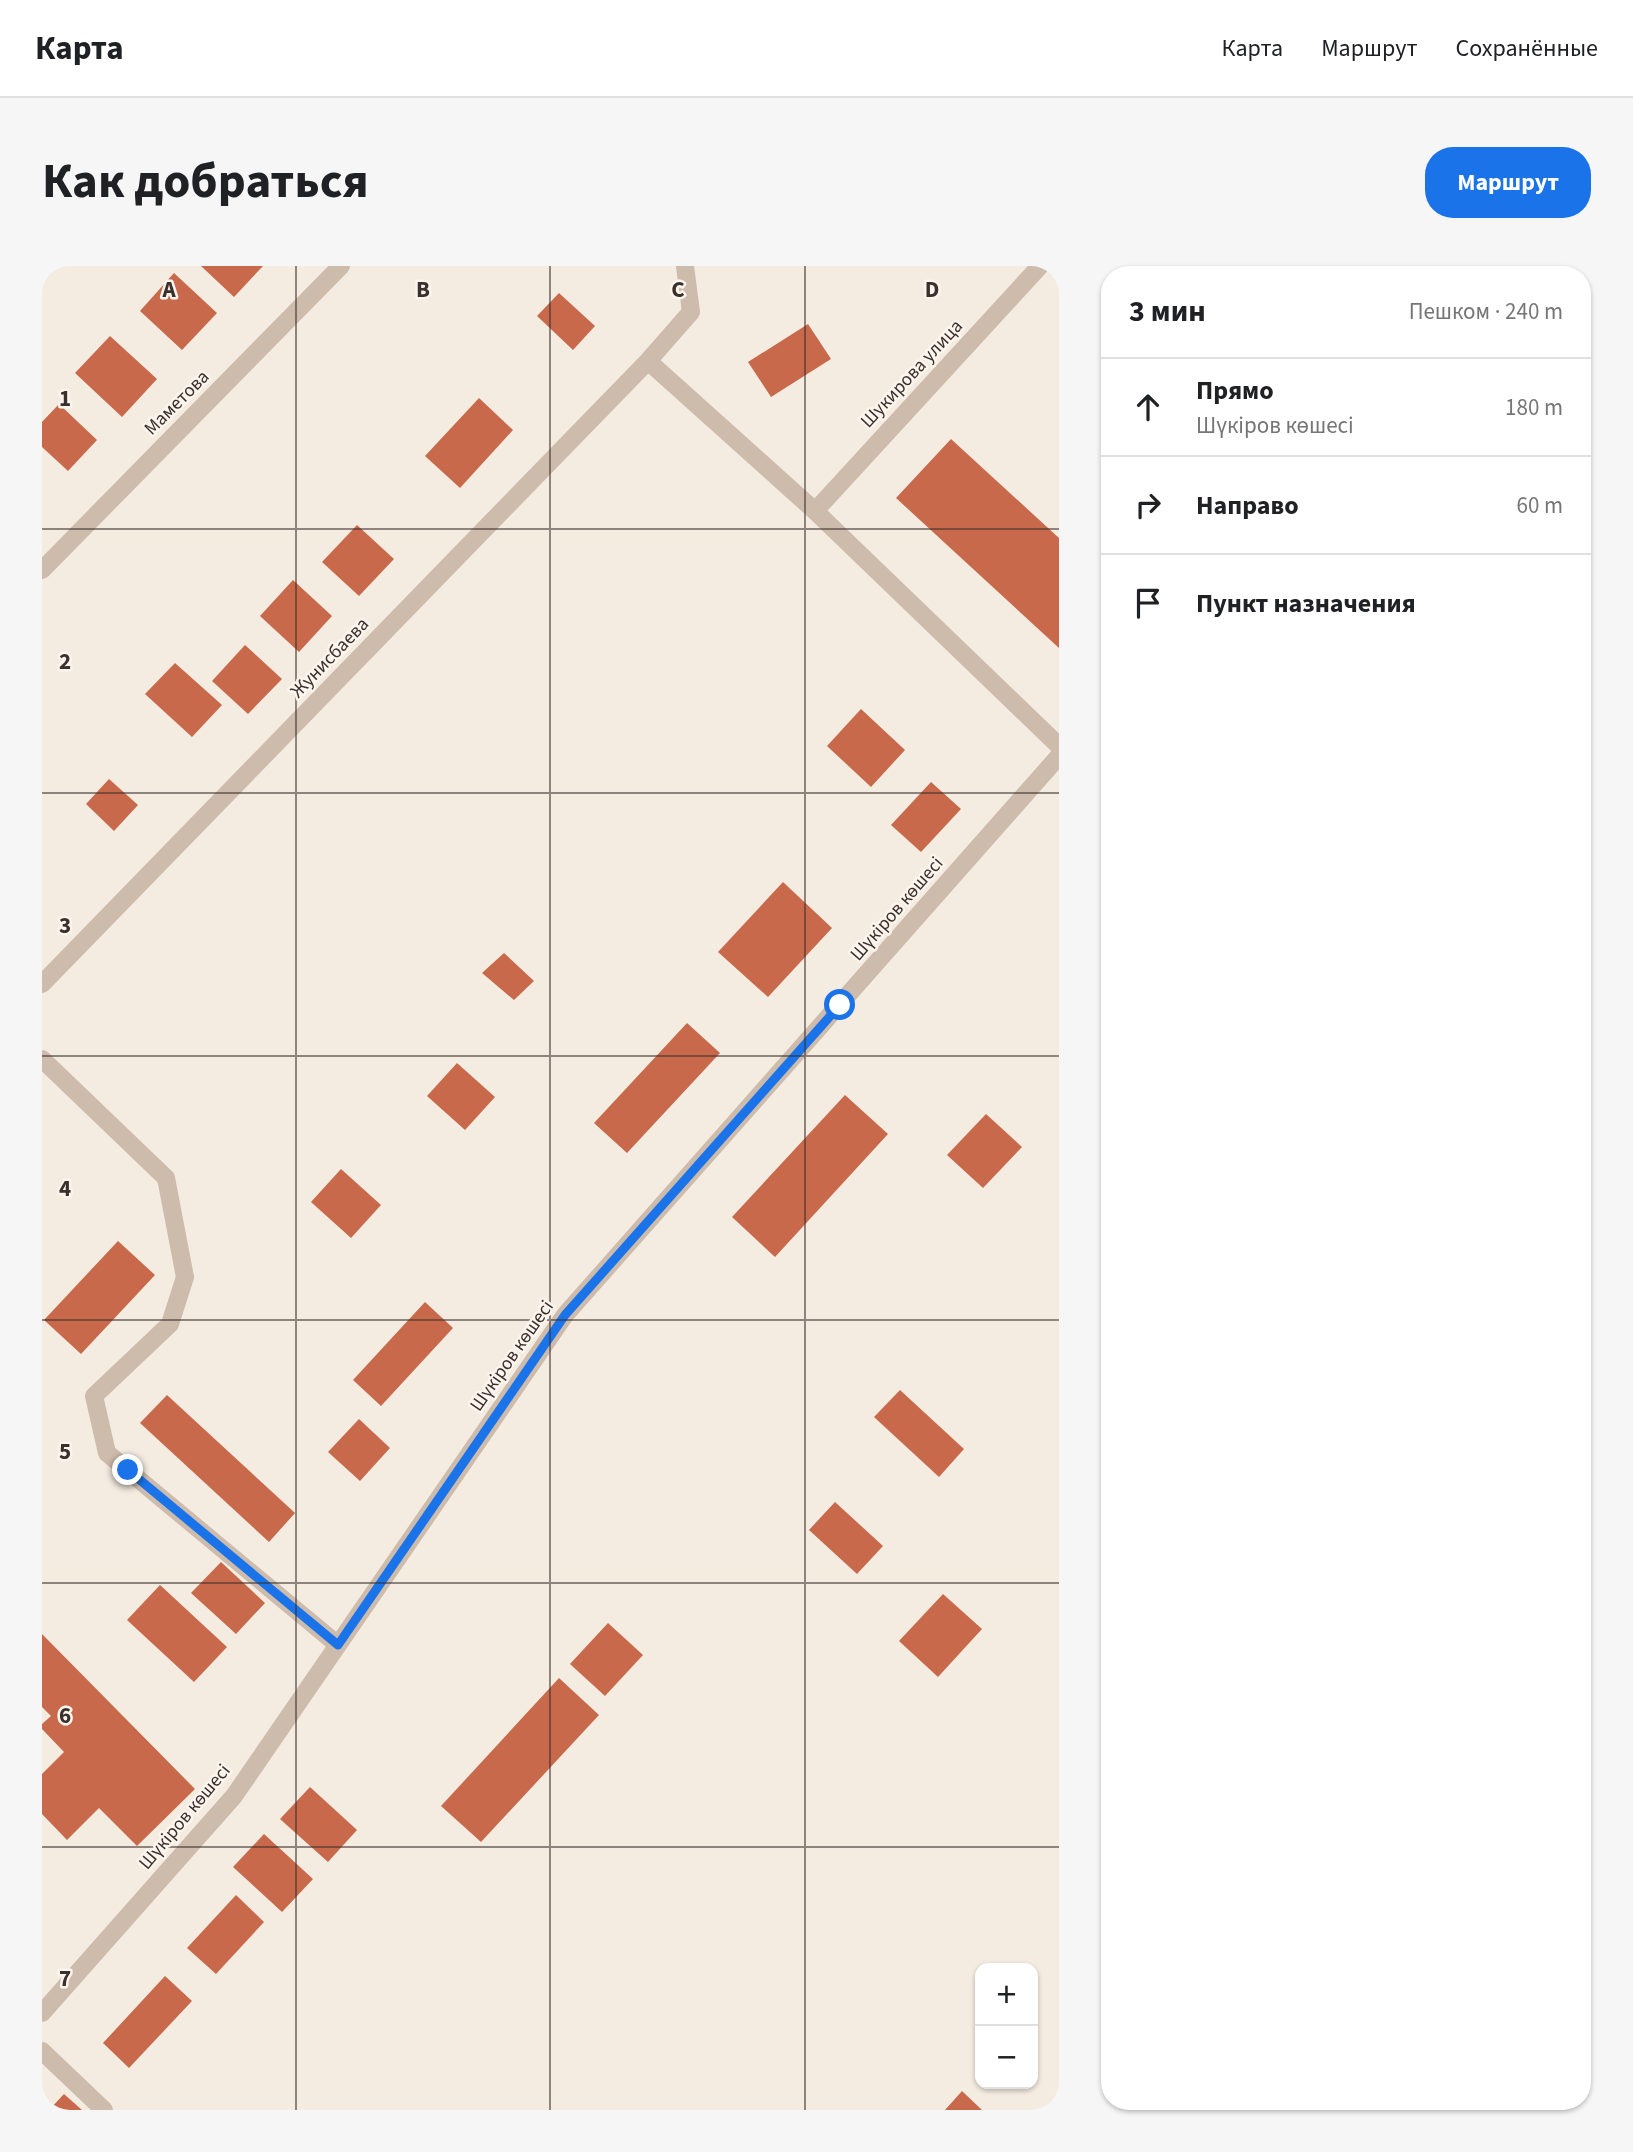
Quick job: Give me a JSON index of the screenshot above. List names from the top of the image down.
{
  "streets": {
    "street": [
      "Шукирова улица",
      "Маметова",
      "Жунисбаева",
      "Шүкіров көшесі"
    ]
  },
  "page": {
    "header": "Карта",
    "nav": ["Карта", "Маршрут", "Сохранённые"],
    "title": "Как добраться",
    "buttons": "Маршрут",
    "heading": ["3 мин", "Пешком · 240 m"],
    "list": [
      ["Прямо", "Шүкіров көшесі", "180 m"],
      ["Направо", "60 m"],
      "Пункт назначения"
    ],
    "map_buttons": ["+", "−"]
  },
  "grid": {
    "columns": [
      "A",
      "B",
      "C",
      "D"
    ],
    "rows": [
      "1",
      "2",
      "3",
      "4",
      "5",
      "6",
      "7"
    ]
  }
}
